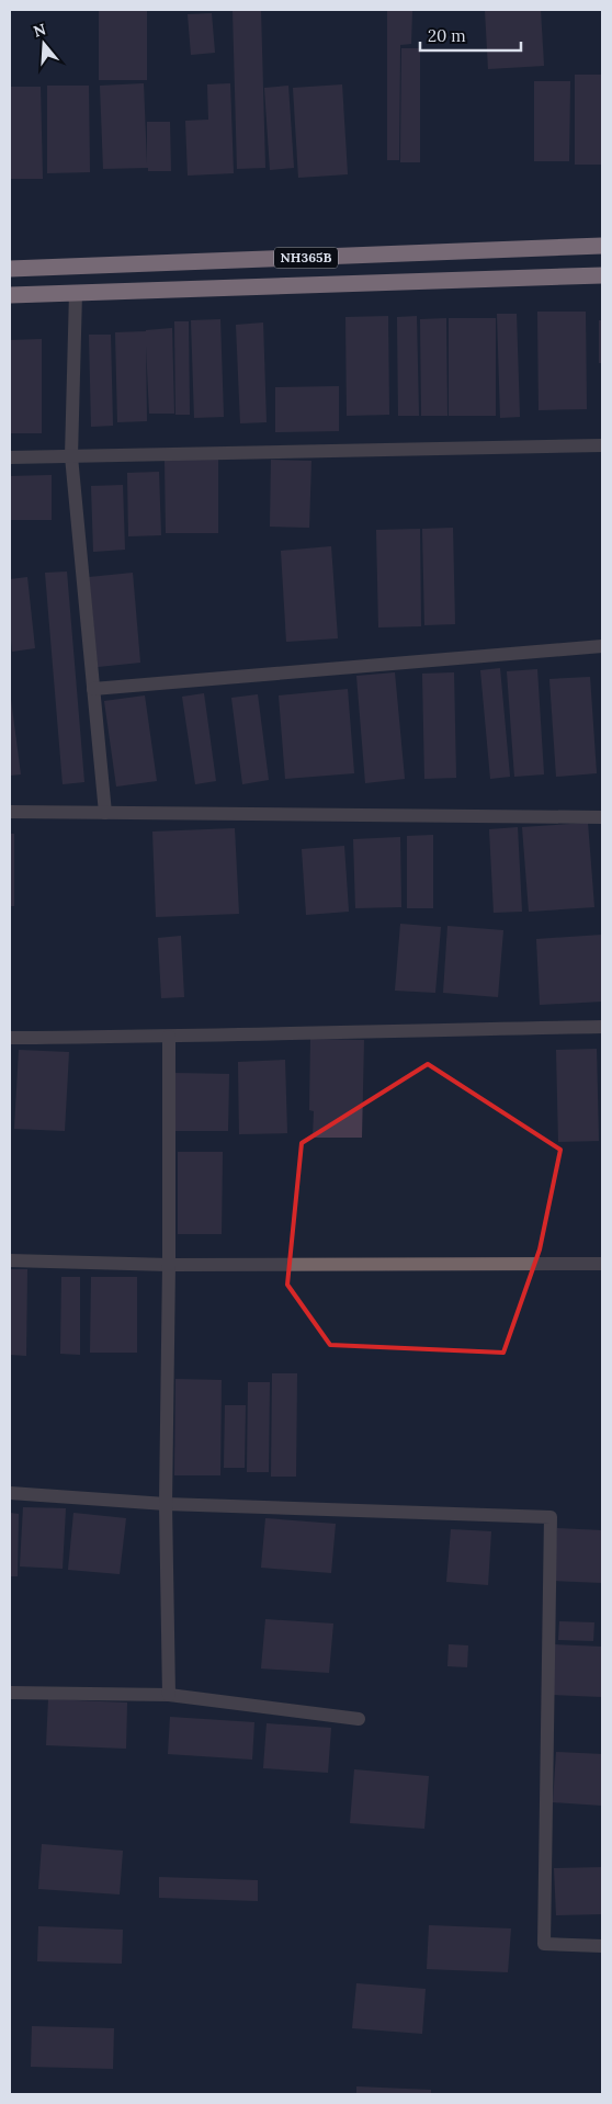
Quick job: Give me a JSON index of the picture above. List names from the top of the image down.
{
  "streets": {
    "highway": ["NH365B"]
  },
  "scale_bar": "20 m",
  "north": "top"
}
